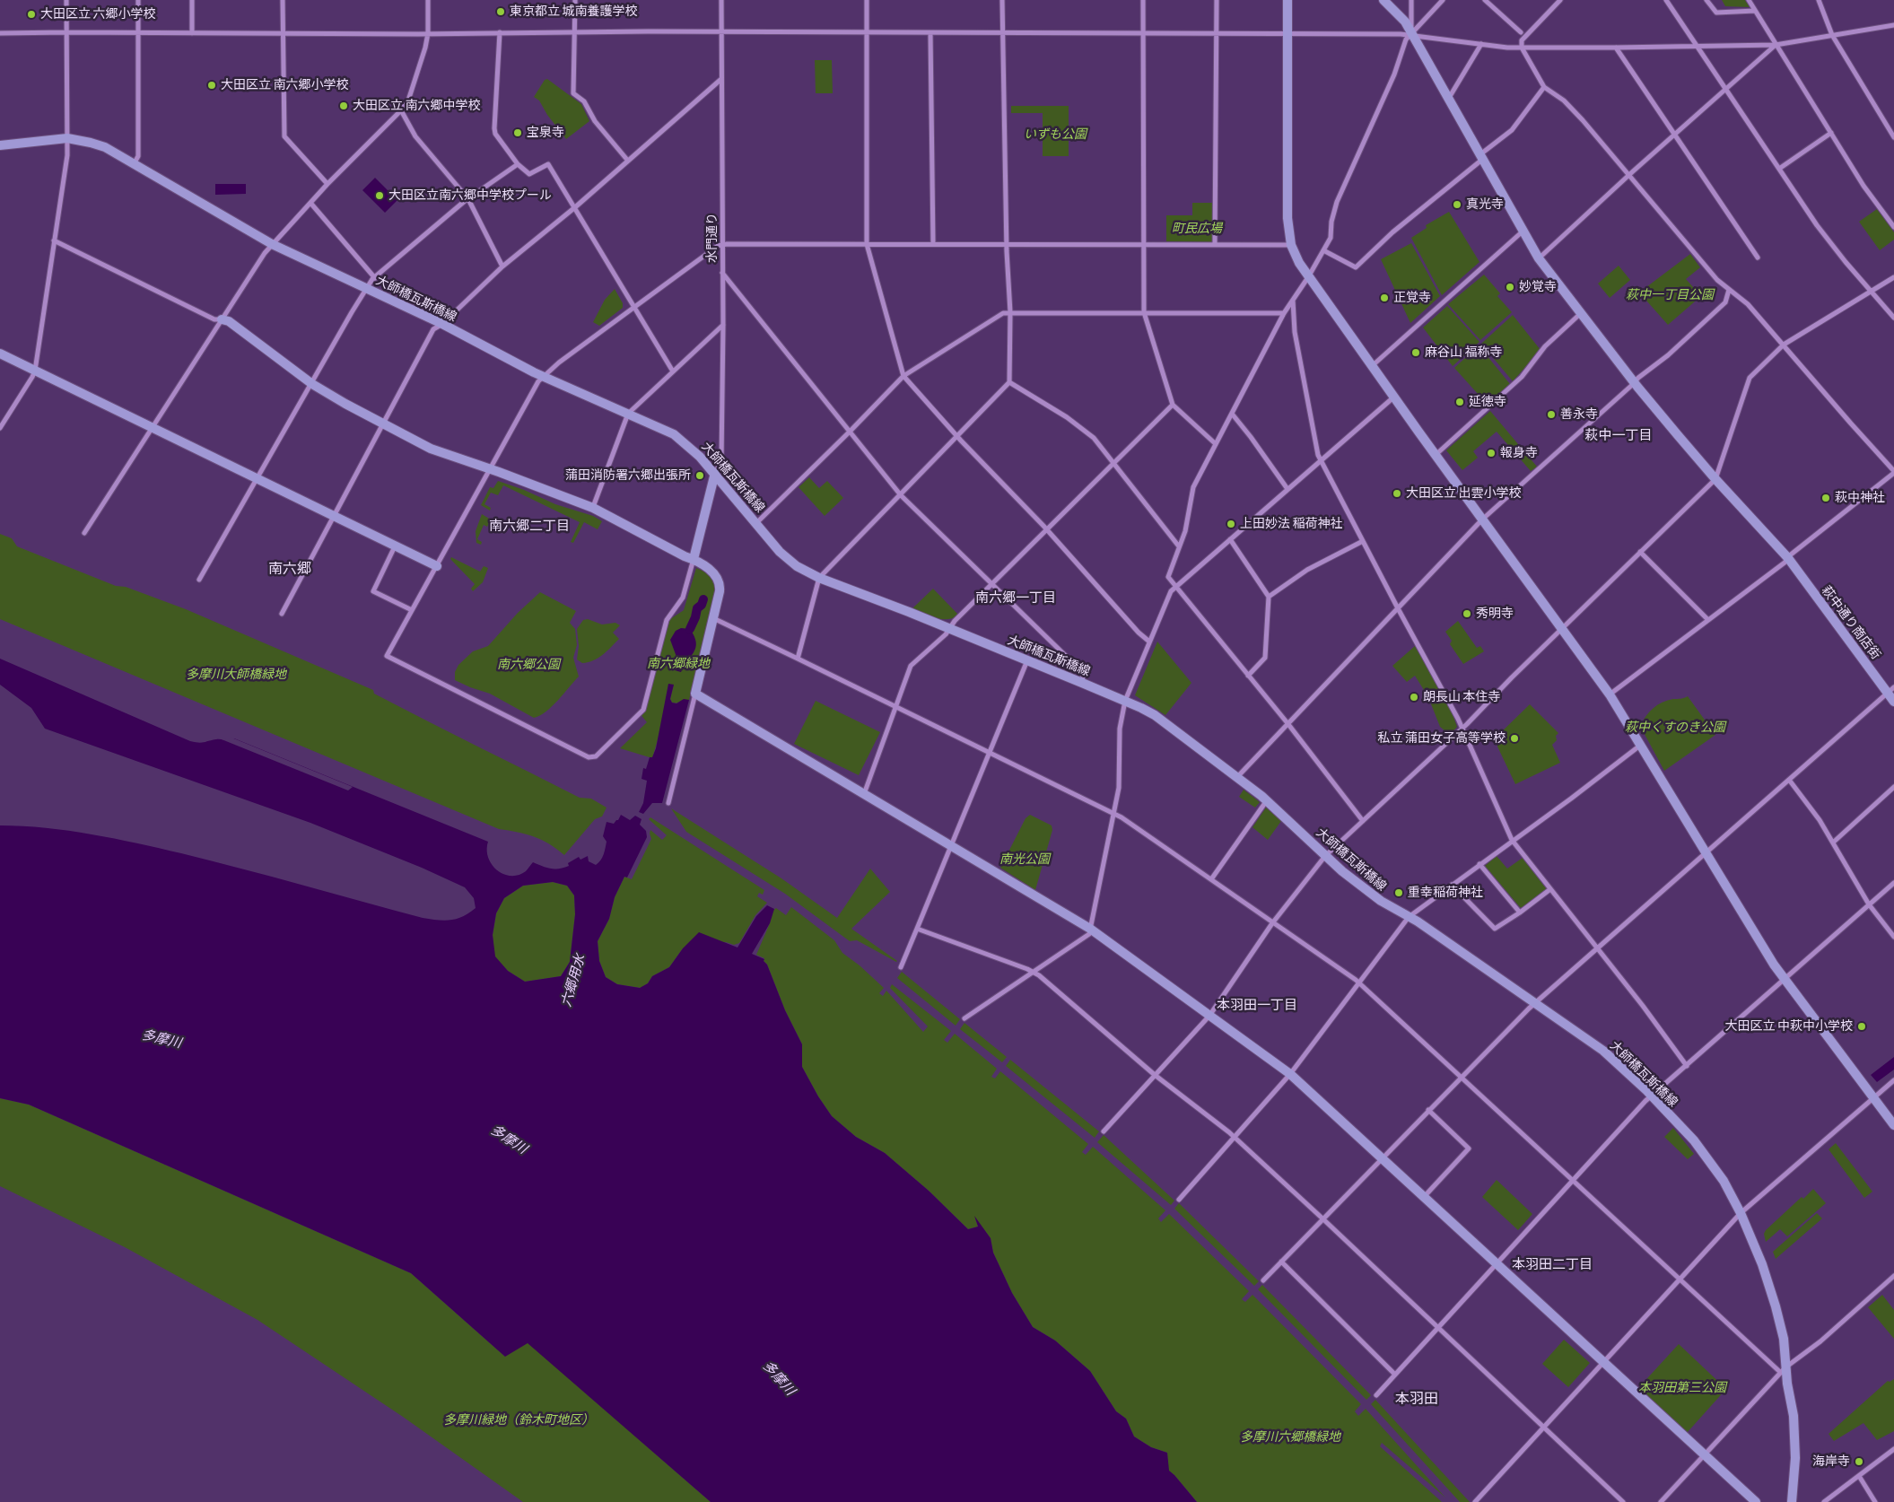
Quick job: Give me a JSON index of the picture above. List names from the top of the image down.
{
  "streets": {
    "street": ["水門通り", "大師橋瓦斯橋線", "萩中通り商店街"]
  },
  "crossings": [
    ["水門通り", "大師橋瓦斯橋線"]
  ],
  "districts": [
    "萩中一丁目",
    "南六郷二丁目",
    "南六郷",
    "南六郷一丁目",
    "本羽田一丁目",
    "本羽田二丁目",
    "本羽田"
  ],
  "water": ["六郷用水", "多摩川"],
  "parks": [
    "いずも公園",
    "町民広場",
    "萩中一丁目公園",
    "南六郷緑地",
    "南六郷公園",
    "多摩川大師橋緑地",
    "萩中くすのき公園",
    "南光公園",
    "本羽田第三公園",
    "多摩川緑地（鈴木町地区）",
    "多摩川六郷橋緑地"
  ],
  "places": [
    "東京都立 城南養護学校",
    "大田区立 六郷小学校",
    "大田区立 南六郷小学校",
    "大田区立 南六郷中学校",
    "宝泉寺",
    "大田区立南六郷中学校プール",
    "真光寺",
    "妙覚寺",
    "正覚寺",
    "麻谷山 福称寺",
    "延徳寺",
    "善永寺",
    "報身寺",
    "蒲田消防署六郷出張所",
    "大田区立 出雲小学校",
    "萩中神社",
    "上田妙法 稲荷神社",
    "秀明寺",
    "朗長山 本住寺",
    "私立 蒲田女子高等学校",
    "重幸稲荷神社",
    "大田区立 中萩中小学校",
    "海岸寺"
  ]
}
